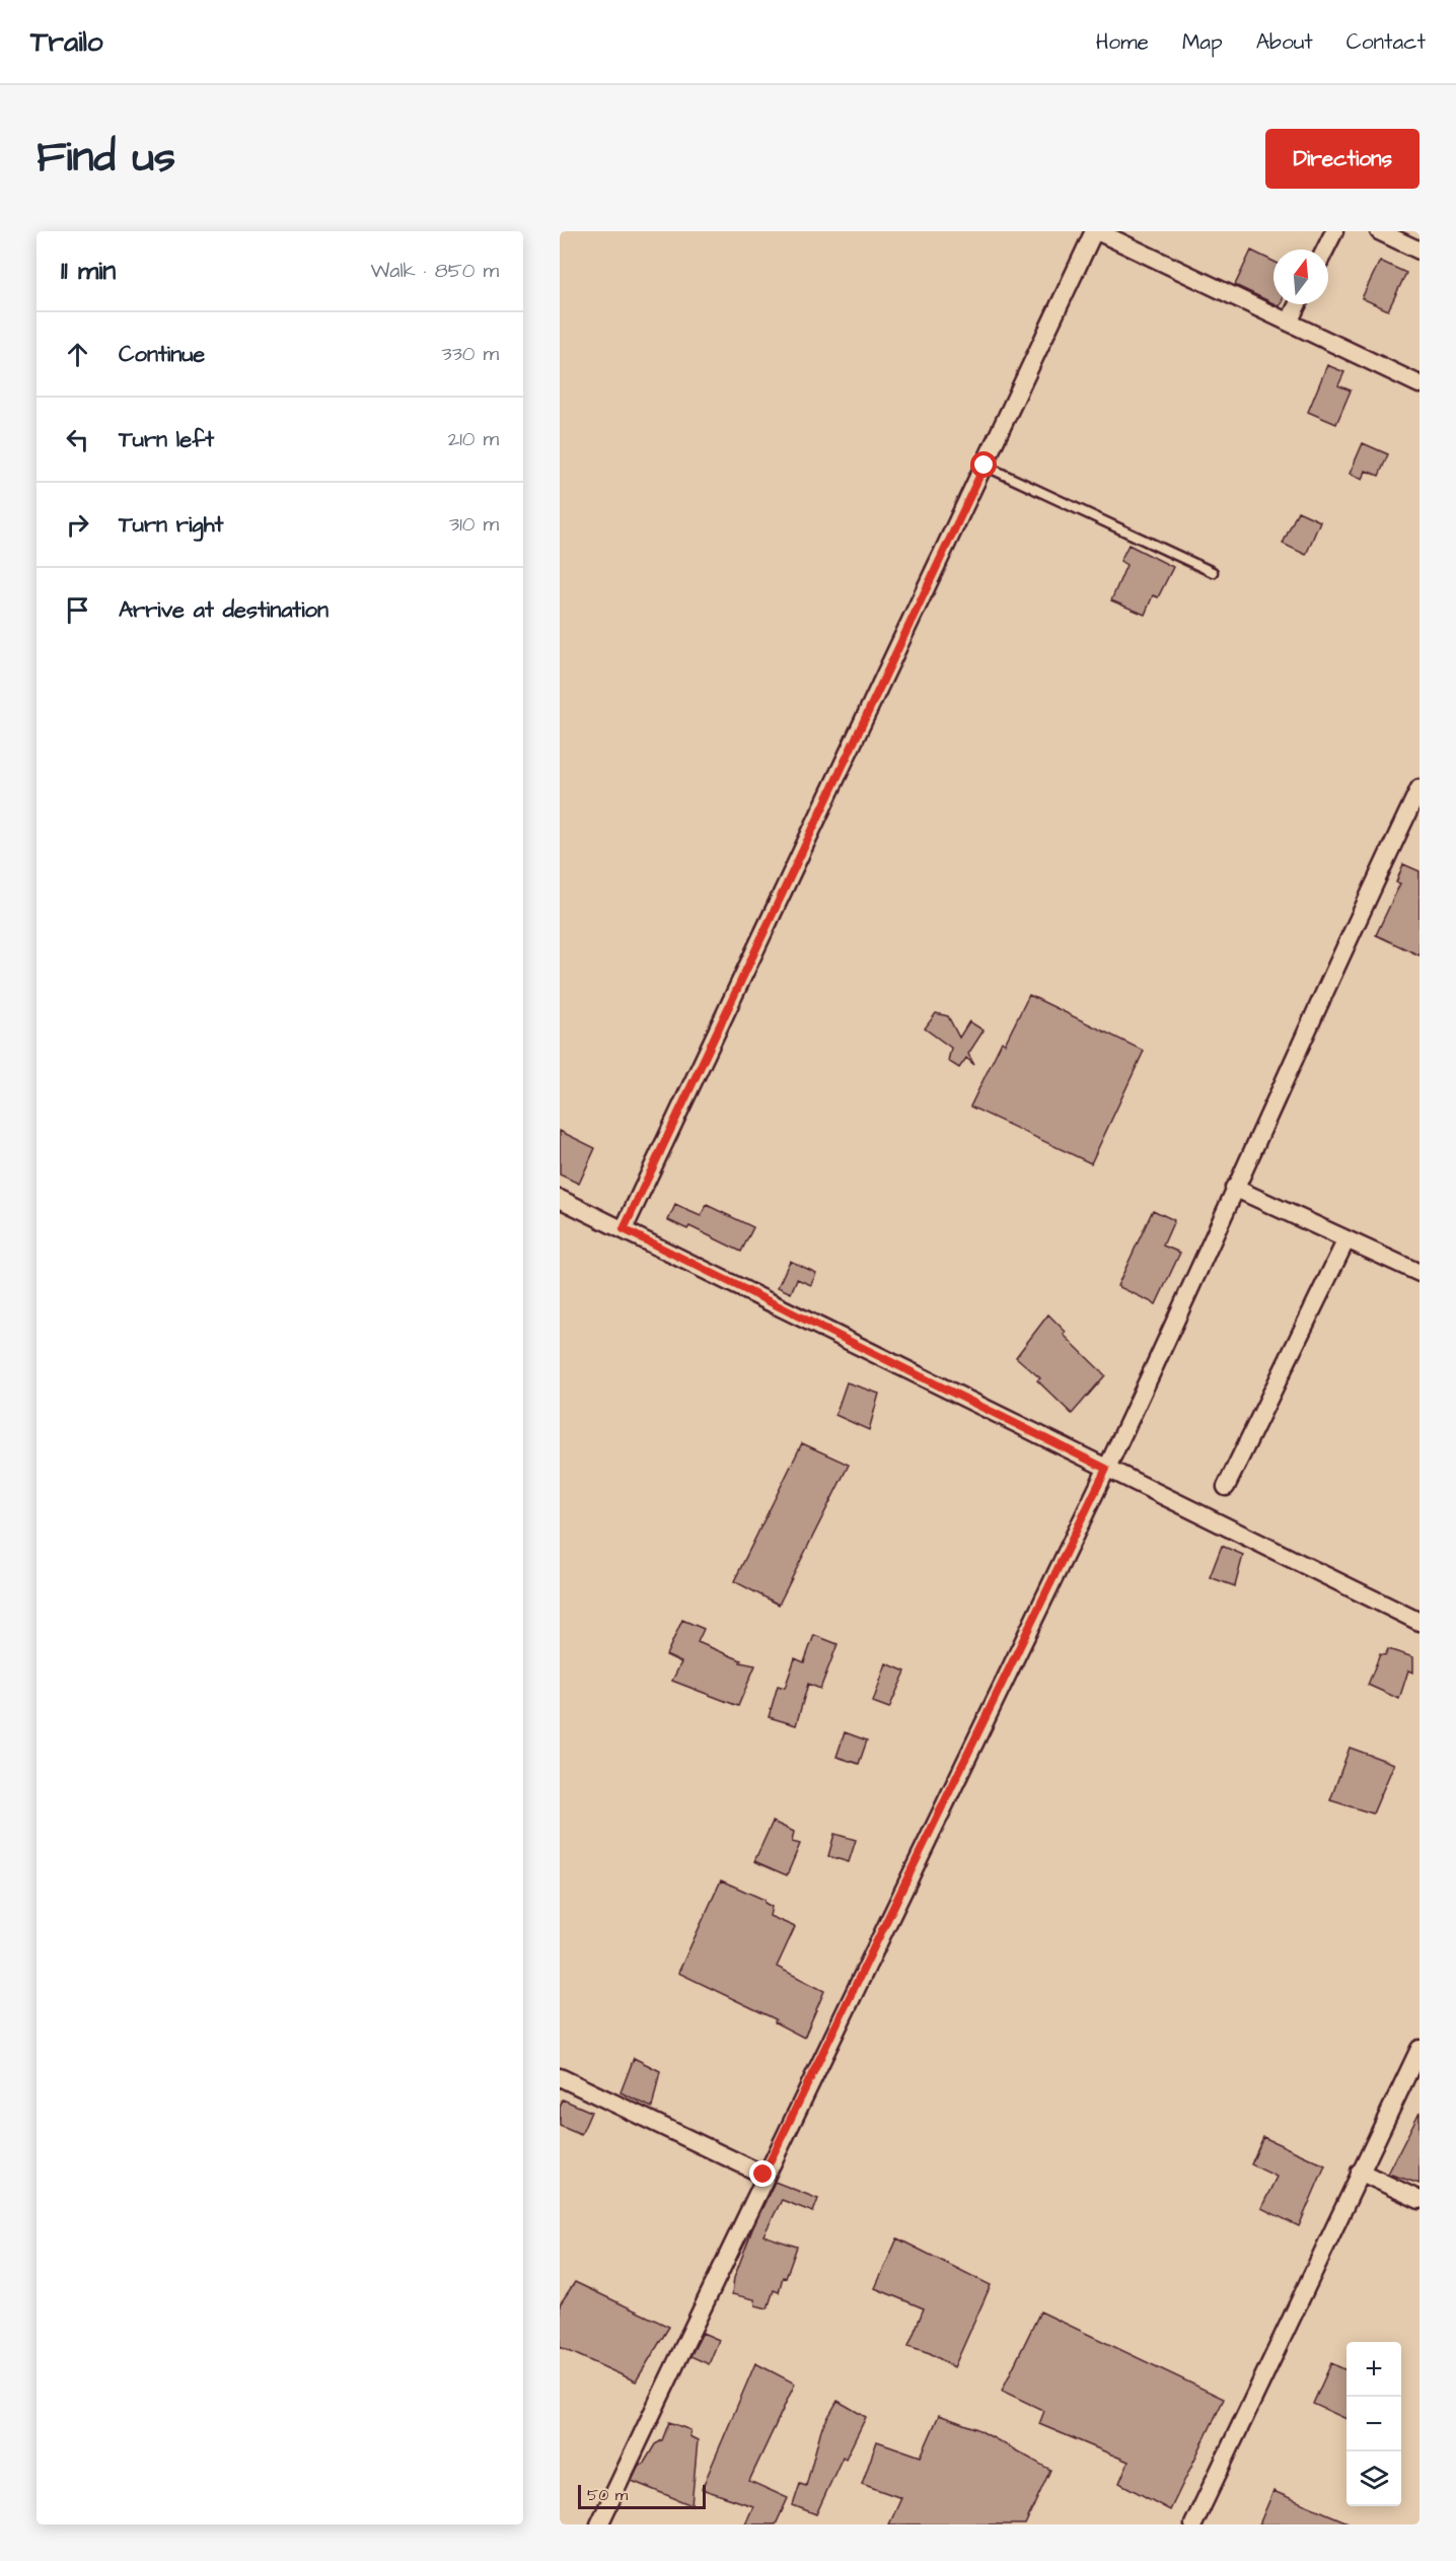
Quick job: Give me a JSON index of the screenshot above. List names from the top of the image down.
{
  "scale_bar": "50 m",
  "north": "top",
  "page": {
    "header": "Trailo",
    "nav": [
      "Home",
      "Map",
      "About",
      "Contact"
    ],
    "title": "Find us",
    "buttons": "Directions",
    "heading": ["11 min", "Walk · 850 m"],
    "list": [
      ["Continue", "330 m"],
      ["Turn left", "210 m"],
      ["Turn right", "310 m"],
      "Arrive at destination"
    ],
    "map_buttons": ["+", "−"],
    "scale": "50 m"
  }
}
